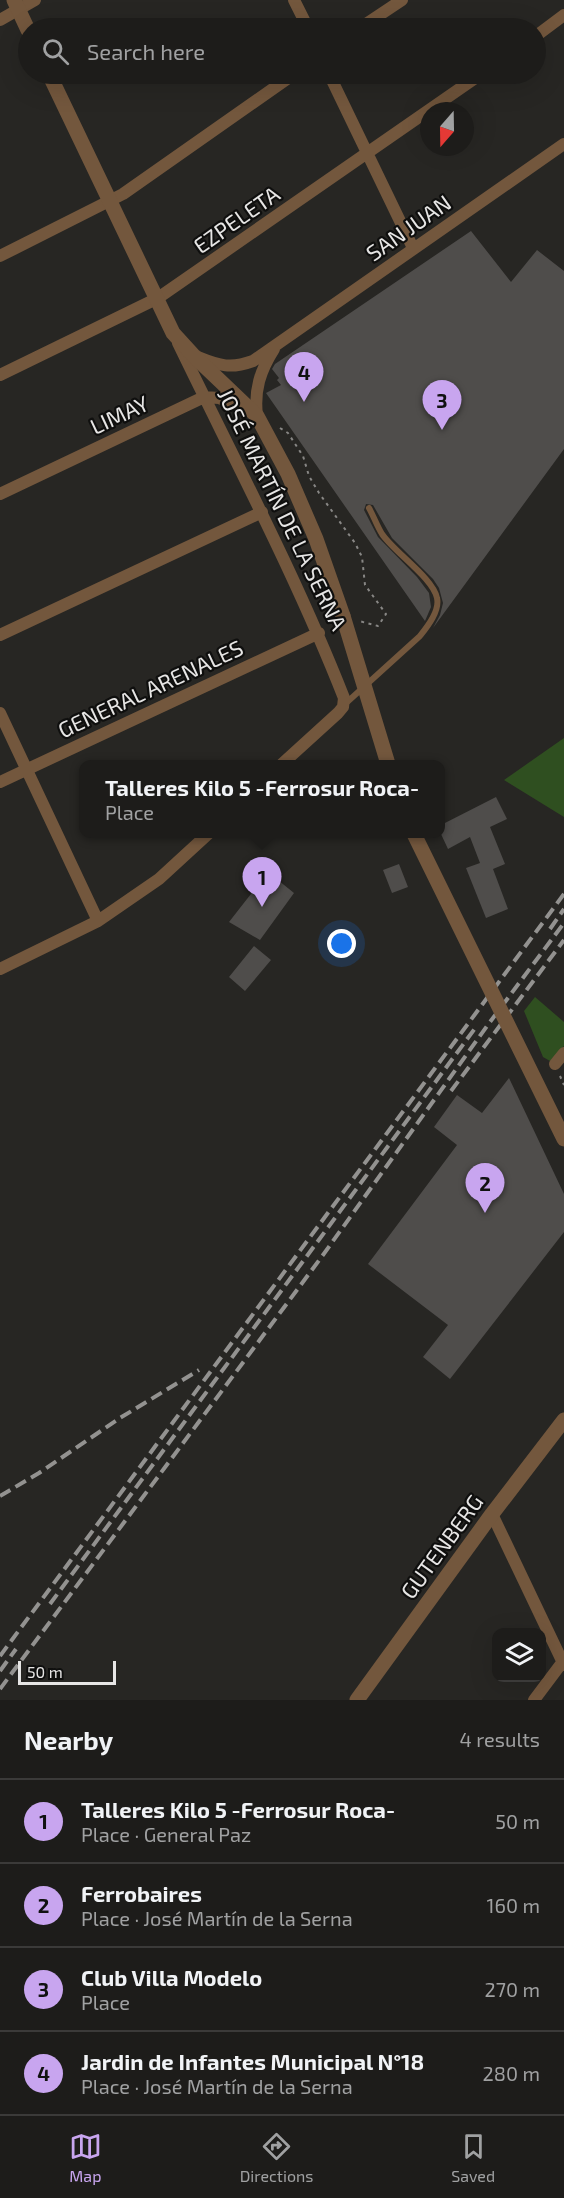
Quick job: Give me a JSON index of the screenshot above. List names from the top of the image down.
{
  "streets": {
    "street": [
      "EZPELETA",
      "SAN JUAN",
      "LIMAY",
      "JOSÉ MARTÍN DE LA SERNA",
      "GENERAL ARENALES",
      "GUTENBERG"
    ]
  },
  "crossings": [
    ["EZPELETA", "JOSÉ MARTÍN DE LA SERNA"],
    ["SAN JUAN", "JOSÉ MARTÍN DE LA SERNA"],
    ["LIMAY", "JOSÉ MARTÍN DE LA SERNA"],
    ["JOSÉ MARTÍN DE LA SERNA", "GENERAL ARENALES"]
  ],
  "scale_bar": "50 m",
  "north": "bottom",
  "page": {
    "search": "Search here",
    "pins": [
      "4",
      "3",
      "1",
      "2"
    ],
    "popup": ["Talleres Kilo 5 -Ferrosur Roca-", "Place"],
    "scale": "50 m",
    "heading": ["Nearby", "4 results"],
    "list": [
      {
        "mark": "1",
        "name": "Talleres Kilo 5 -Ferrosur Roca-",
        "note": "Place · General Paz",
        "value": "50 m"
      },
      {
        "mark": "2",
        "name": "Ferrobaires",
        "note": "Place · José Martín de la Serna",
        "value": "160 m"
      },
      {
        "mark": "3",
        "name": "Club Villa Modelo",
        "note": "Place",
        "value": "270 m"
      },
      {
        "mark": "4",
        "name": "Jardin de Infantes Municipal N°18",
        "note": "Place · José Martín de la Serna",
        "value": "280 m"
      }
    ],
    "nav": ["Map", "Directions", "Saved"]
  }
}
